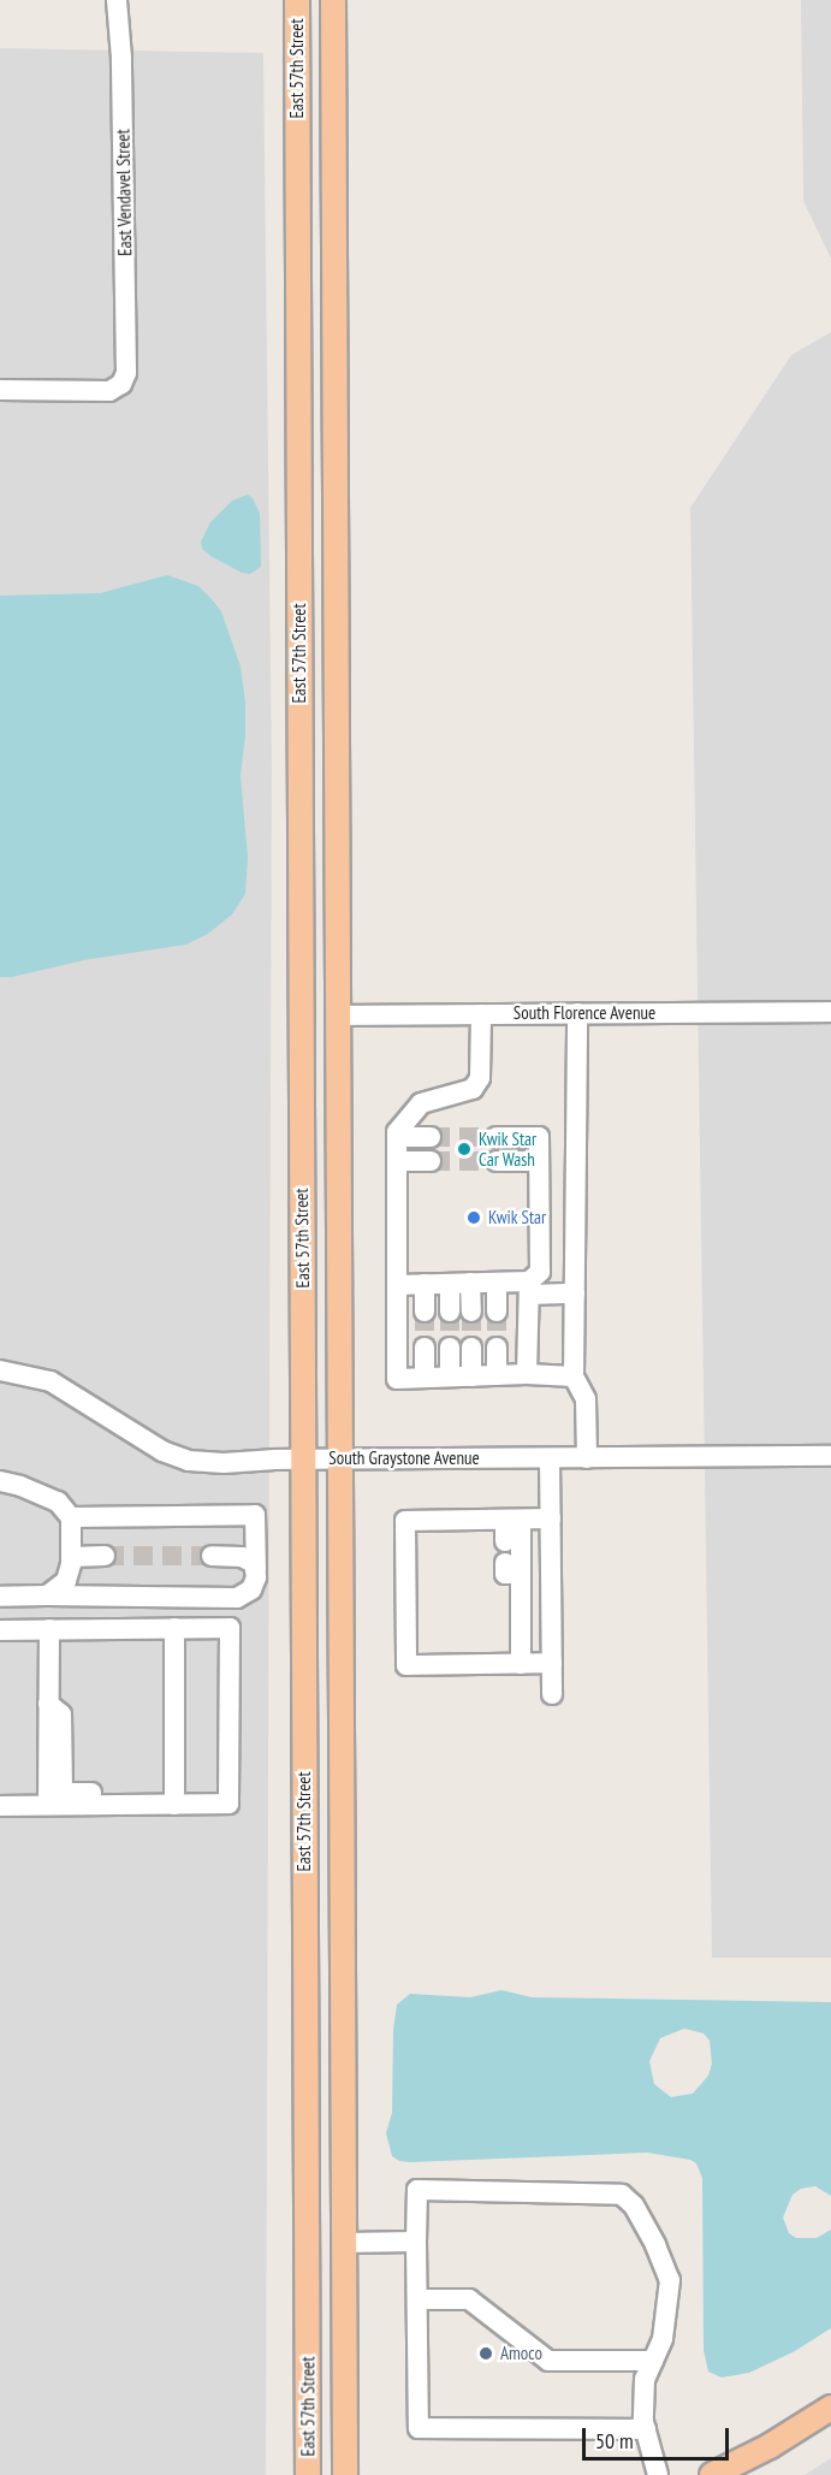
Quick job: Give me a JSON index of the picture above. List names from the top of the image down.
{
  "streets": {
    "main road": ["East 57th Street"],
    "street": ["East Vendavel Street", "South Florence Avenue", "South Graystone Avenue"]
  },
  "crossings": [
    ["East 57th Street", "South Florence Avenue"],
    ["East 57th Street", "South Graystone Avenue"]
  ],
  "places": ["Kwik Star Car Wash", "Kwik Star", "Amoco"],
  "scale_bar": "50 m"
}
